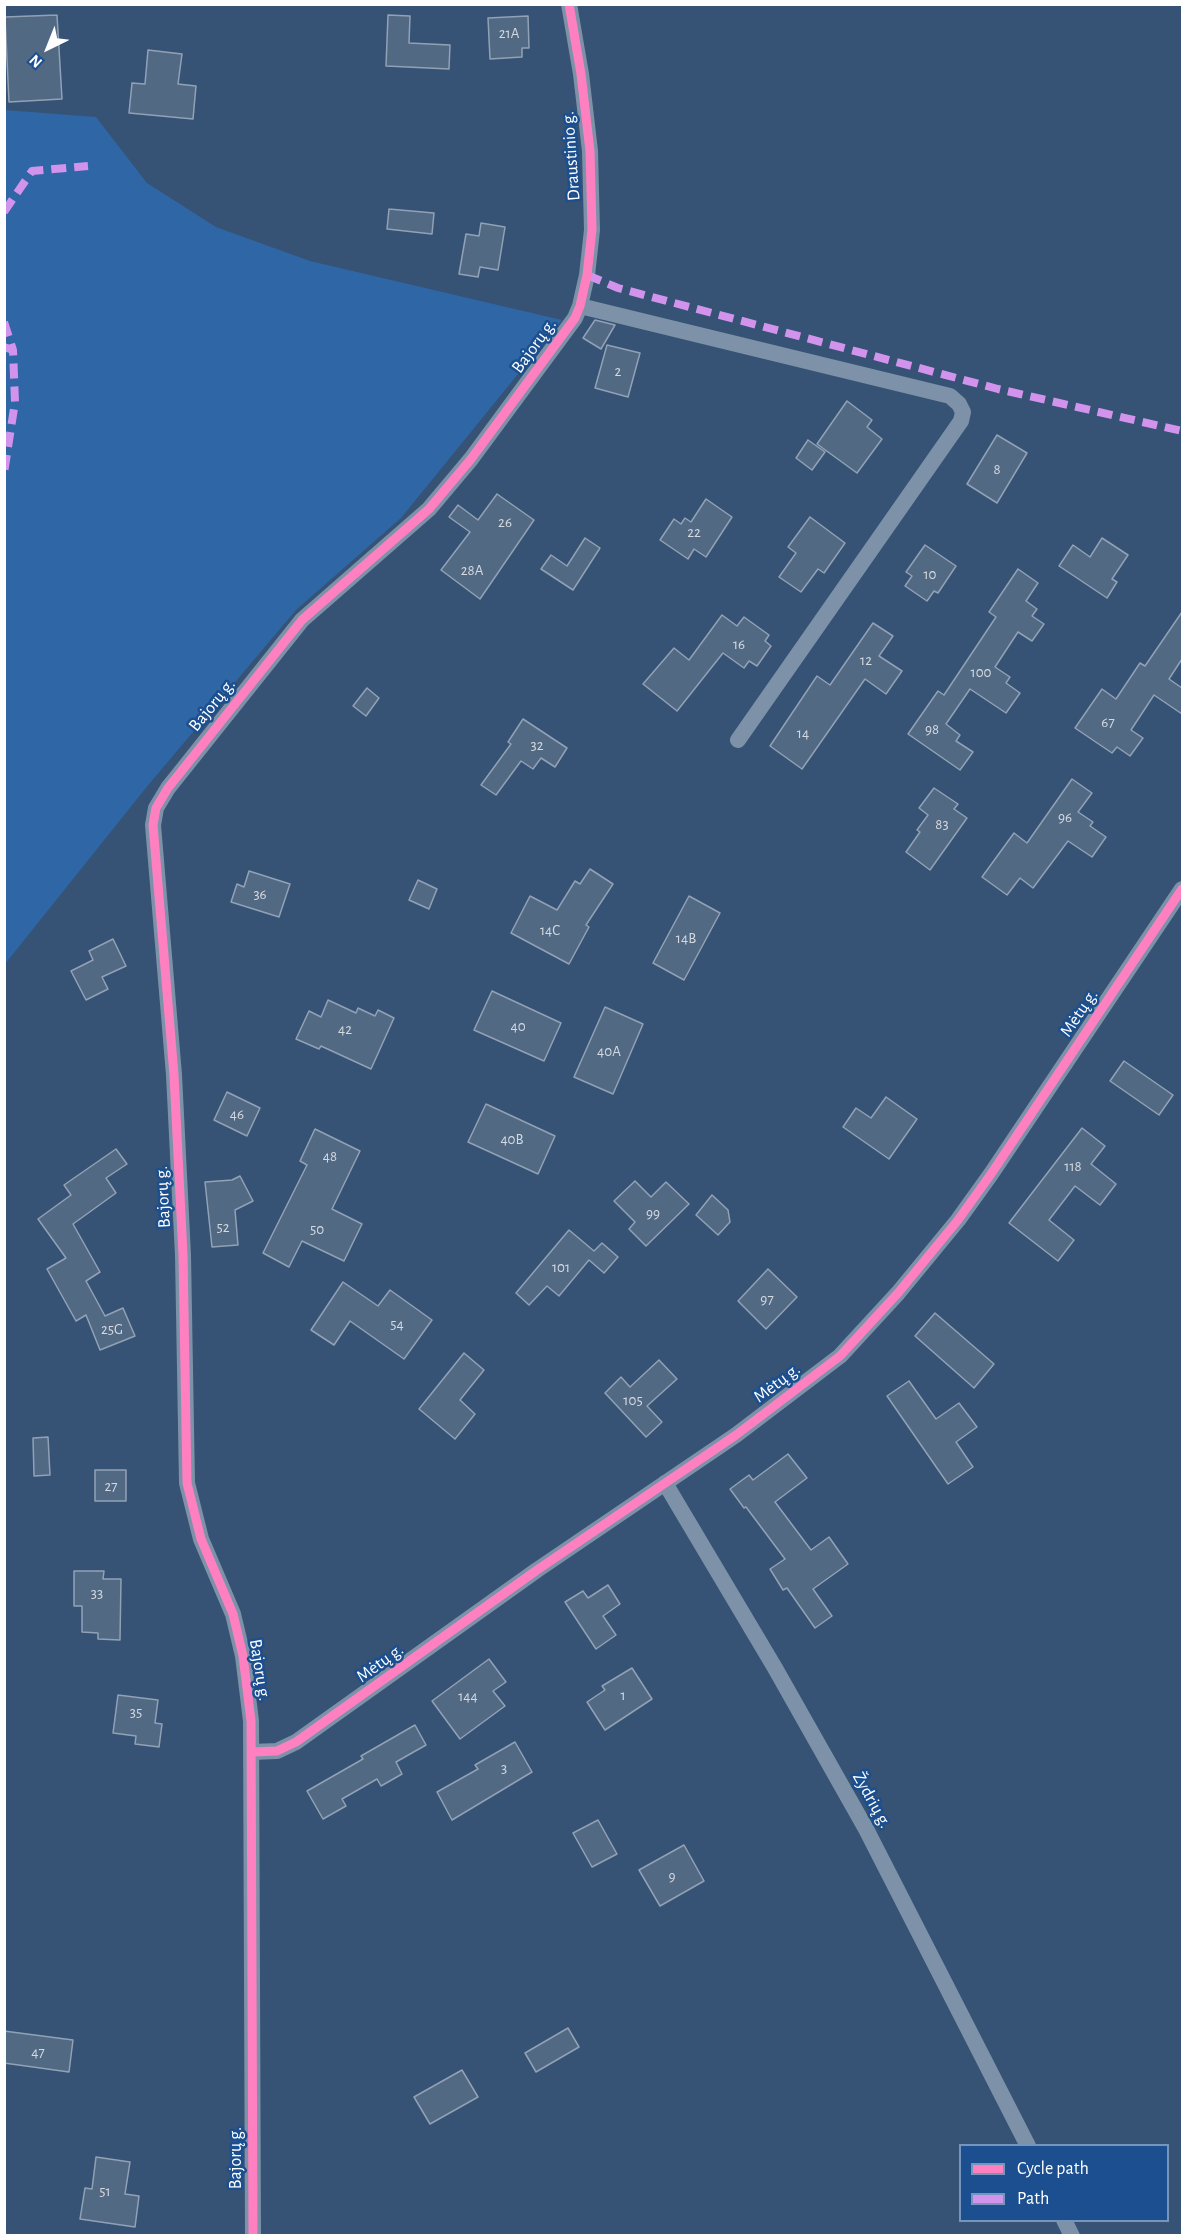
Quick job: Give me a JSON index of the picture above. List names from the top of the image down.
{
  "streets": {
    "street": [
      "Draustinio g.",
      "Bajorų g.",
      "Mėtų g.",
      "Žydrių g."
    ]
  },
  "crossings": [
    ["Draustinio g.", "Bajorų g."],
    ["Bajorų g.", "Mėtų g."],
    ["Mėtų g.", "Žydrių g."]
  ],
  "house_numbers": [
    "21A",
    "2",
    "8",
    "26",
    "22",
    "28A",
    "10",
    "16",
    "12",
    "100",
    "67",
    "98",
    "14",
    "32",
    "96",
    "83",
    "36",
    "14C",
    "14B",
    "40",
    "42",
    "40A",
    "46",
    "40B",
    "48",
    "118",
    "99",
    "52",
    "50",
    "101",
    "97",
    "54",
    "25G",
    "105",
    "27",
    "33",
    "1",
    "144",
    "35",
    "3",
    "9",
    "47",
    "51"
  ],
  "legend": ["Cycle path", "Path"],
  "north": "bottom left"
}
